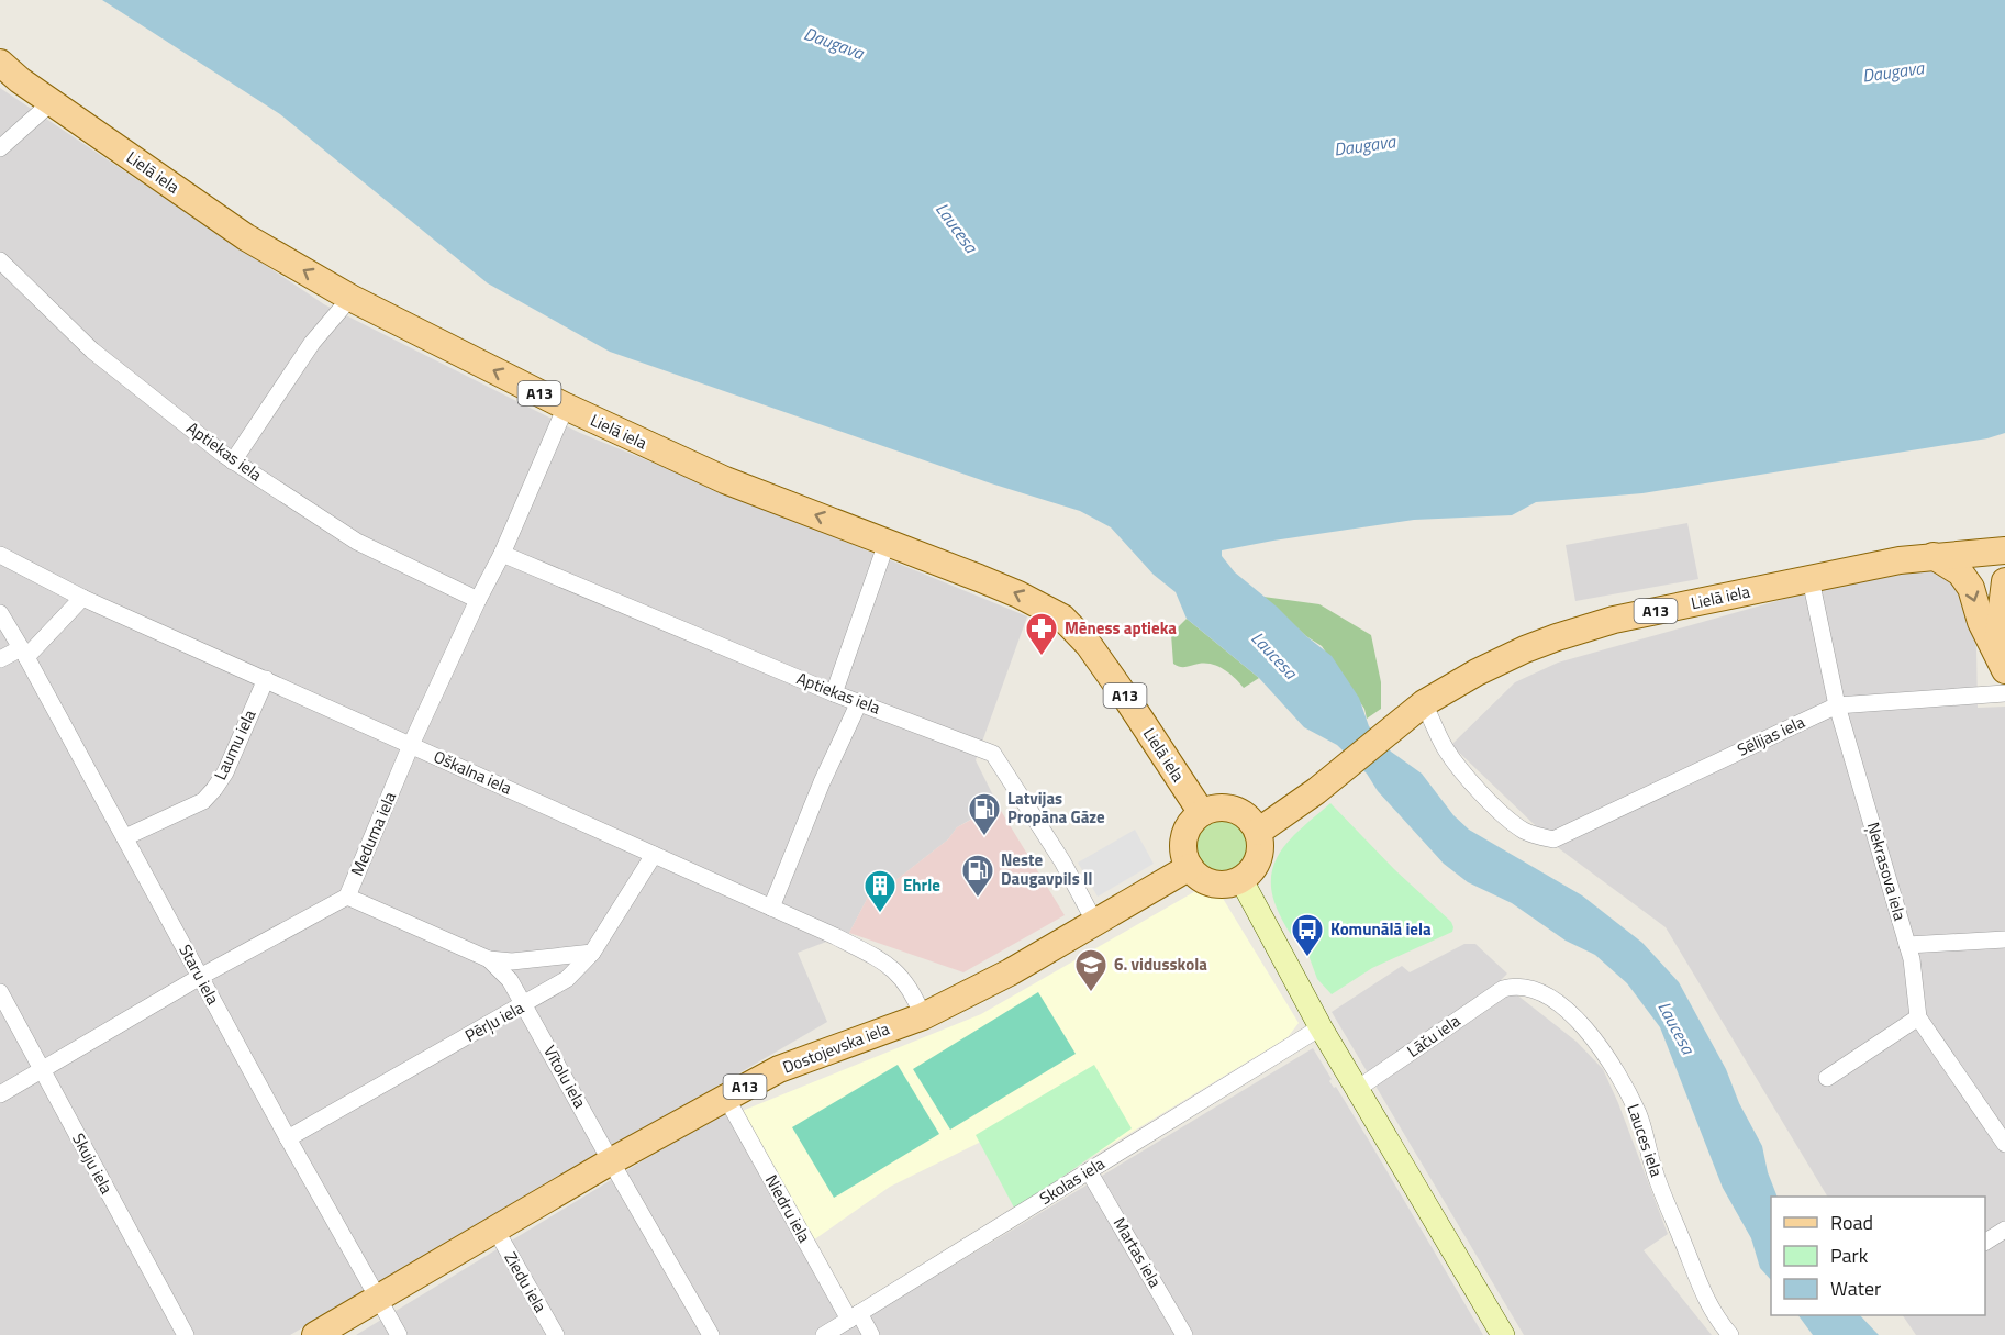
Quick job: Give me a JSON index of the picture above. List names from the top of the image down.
{
  "streets": {
    "main road": ["Lielā iela", "A13", "Dostojevska iela"],
    "street": [
      "Aptiekas iela",
      "Sēlijas iela",
      "Laumu iela",
      "Oškalna iela",
      "Meduma iela",
      "Ņekrasova iela",
      "Staru iela",
      "Pērļu iela",
      "Lāču iela",
      "Vītolu iela",
      "Lauces iela",
      "Skuju iela",
      "Skolas iela",
      "Niedru iela",
      "Martas iela",
      "Ziedu iela"
    ]
  },
  "crossings": [
    ["Lielā iela", "Sēlijas iela"],
    ["Lielā iela", "Meduma iela"],
    ["Lielā iela", "Ņekrasova iela"],
    ["Lielā iela", "Dostojevska iela"],
    ["Aptiekas iela", "Meduma iela"],
    ["Aptiekas iela", "Dostojevska iela"],
    ["Sēlijas iela", "Ņekrasova iela"],
    ["Laumu iela", "Oškalna iela"],
    ["Laumu iela", "Staru iela"],
    ["Oškalna iela", "Meduma iela"],
    ["Oškalna iela", "Pērļu iela"],
    ["Oškalna iela", "Dostojevska iela"],
    ["Meduma iela", "Staru iela"],
    ["Meduma iela", "Vītolu iela"],
    ["Meduma iela", "Skuju iela"],
    ["Staru iela", "Pērļu iela"],
    ["Staru iela", "Dostojevska iela"],
    ["Pērļu iela", "Vītolu iela"],
    ["Lāču iela", "Lauces iela"],
    ["Dostojevska iela", "Vītolu iela"],
    ["Dostojevska iela", "Niedru iela"],
    ["Dostojevska iela", "Ziedu iela"],
    ["Skolas iela", "Niedru iela"],
    ["Skolas iela", "Martas iela"]
  ],
  "one_way": ["Lielā iela"],
  "water": ["Daugava", "Laucesa"],
  "places": {
    "pharmacy": ["Mēness aptieka"],
    "fuel station": ["Latvijas Propāna Gāze", "Neste Daugavpils II"],
    "building": ["Ehrle"],
    "bus stop": ["Komunālā iela"],
    "school or university": ["6. vidusskola"]
  },
  "legend": ["Road", "Park", "Water"]
}
